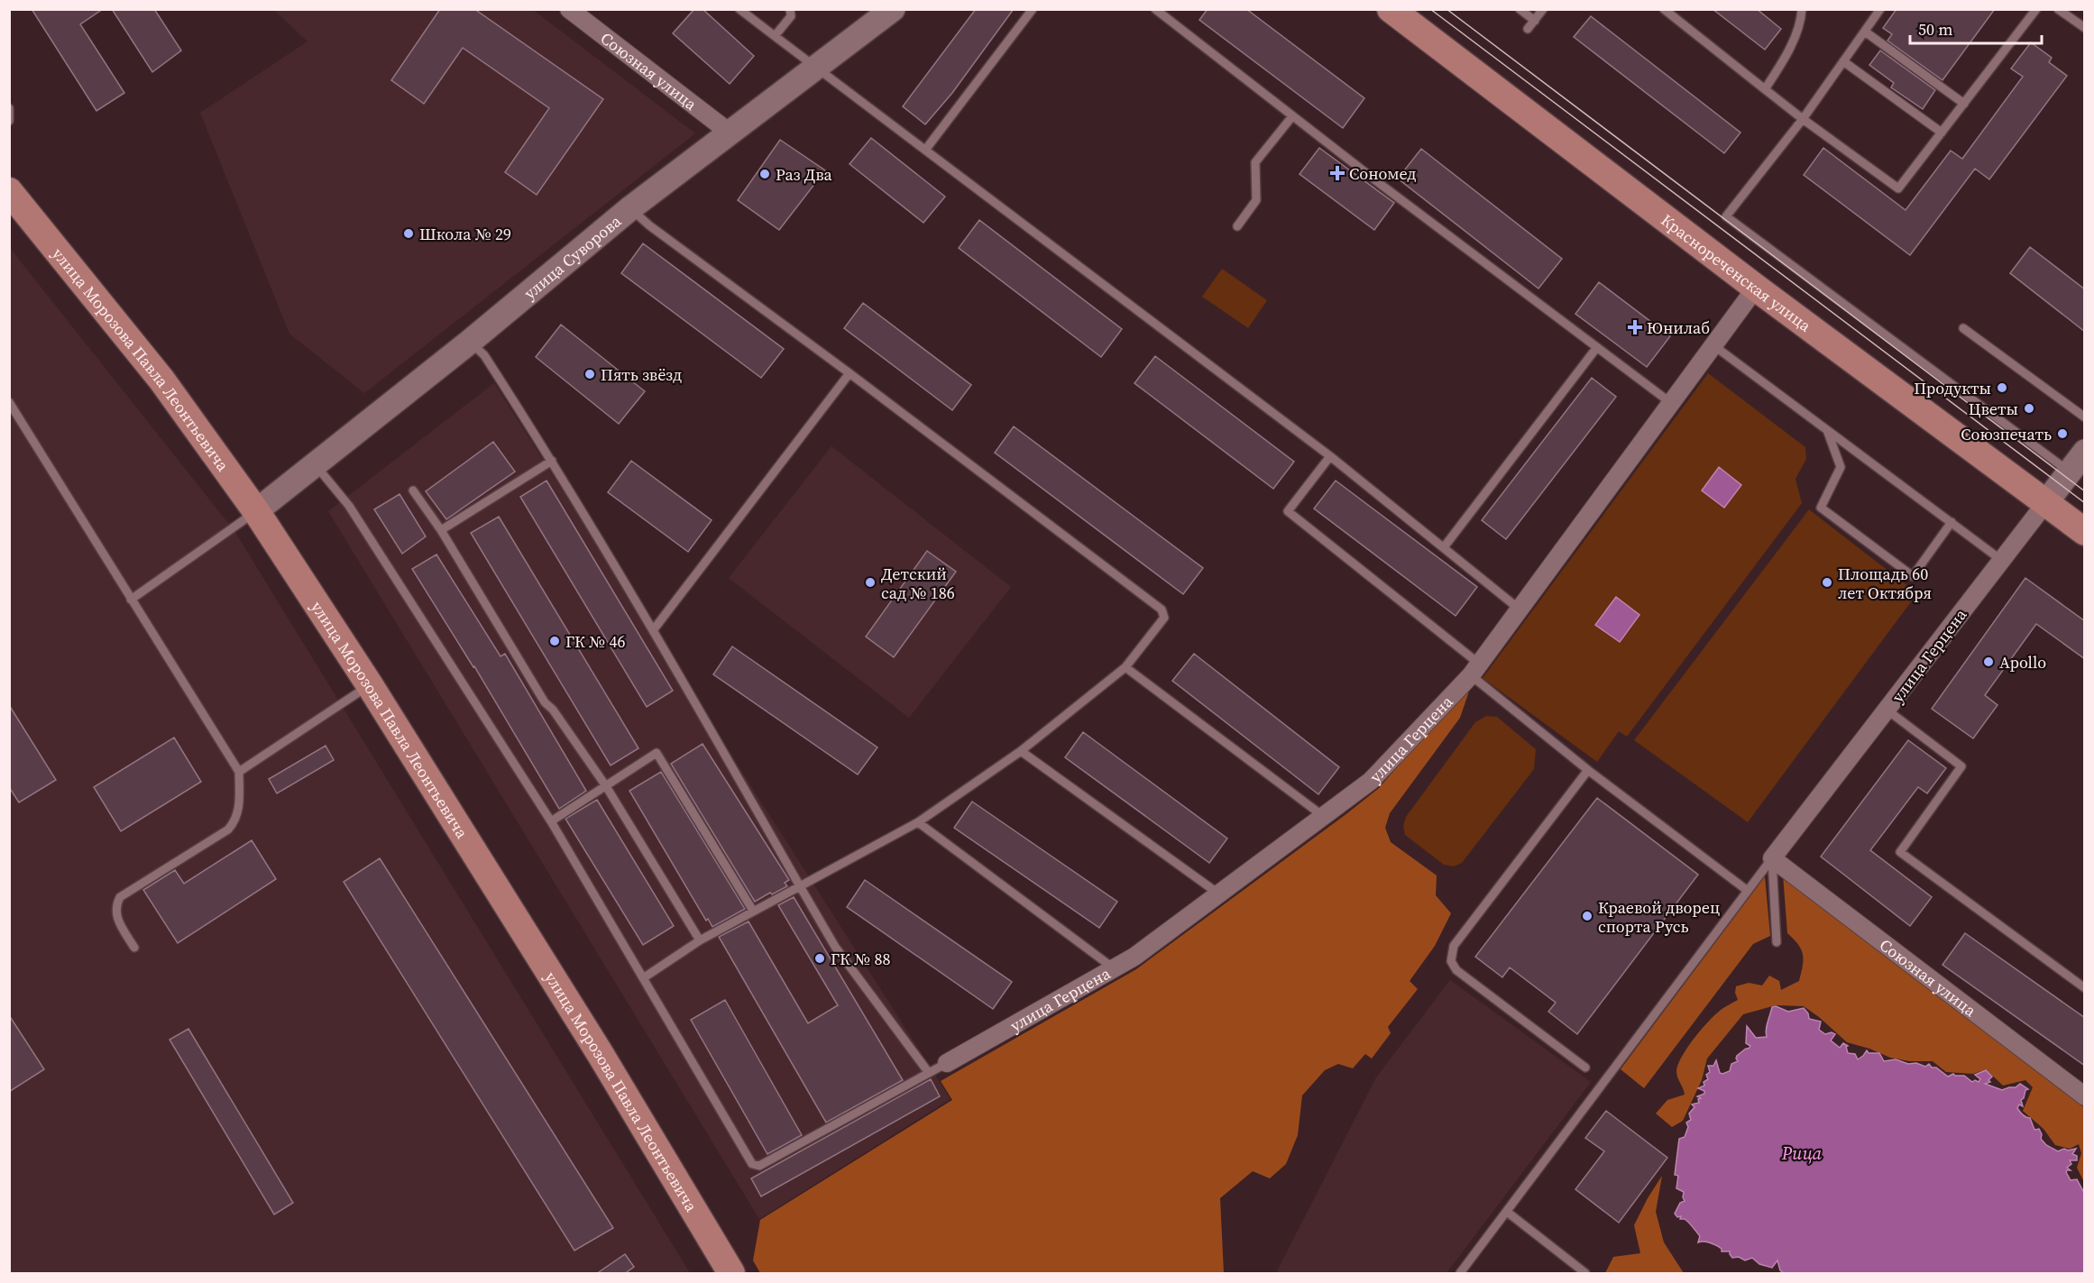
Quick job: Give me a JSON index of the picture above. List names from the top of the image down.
{
  "streets": {
    "main road": [
      "улица Суворова",
      "Краснореченская улица",
      "улица Морозова Павла Леонтьевича",
      "улица Герцена"
    ],
    "street": ["Союзная улица"]
  },
  "crossings": [
    ["Союзная улица", "улица Суворова"],
    ["Союзная улица", "улица Герцена"],
    ["улица Суворова", "улица Морозова Павла Леонтьевича"],
    ["Краснореченская улица", "улица Герцена"]
  ],
  "water": ["Рица"],
  "places": {
    "health": ["Сономед", "Юнилаб"],
    "other": [
      "Раз Два",
      "Школа № 29",
      "Пять звёзд",
      "Продукты",
      "Цветы",
      "Союзпечать",
      "Детский сад № 186",
      "Площадь 60 лет Октября",
      "ГК № 46",
      "Apollo",
      "Краевой дворец спорта Русь",
      "ГК № 88"
    ]
  },
  "scale_bar": "50 m"
}
